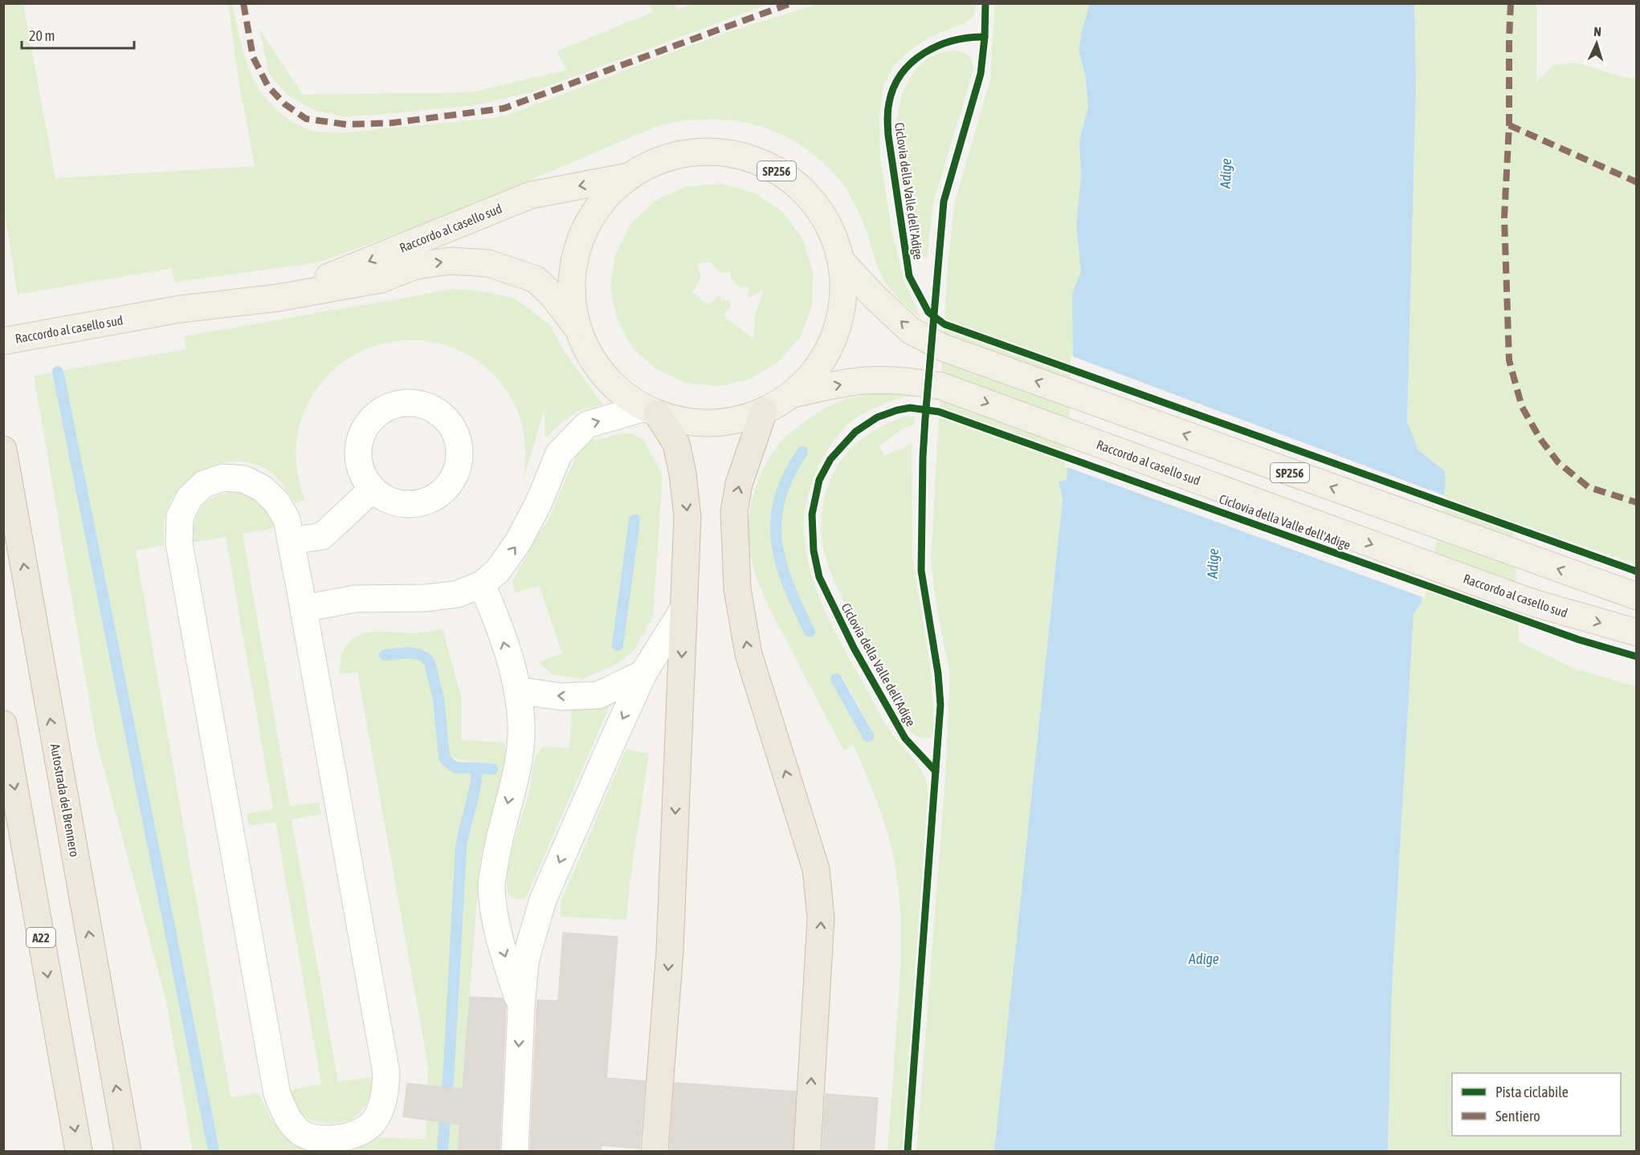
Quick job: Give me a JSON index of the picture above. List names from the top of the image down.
{
  "streets": {
    "highway": ["Autostrada del Brennero", "A22"],
    "main road": ["SP256", "Raccordo al casello sud"],
    "cycle path": ["Ciclovia della Valle dell'Adige"]
  },
  "water": ["Adige"],
  "legend": ["Pista ciclabile", "Sentiero"],
  "scale_bar": "20 m",
  "north": "top"
}
